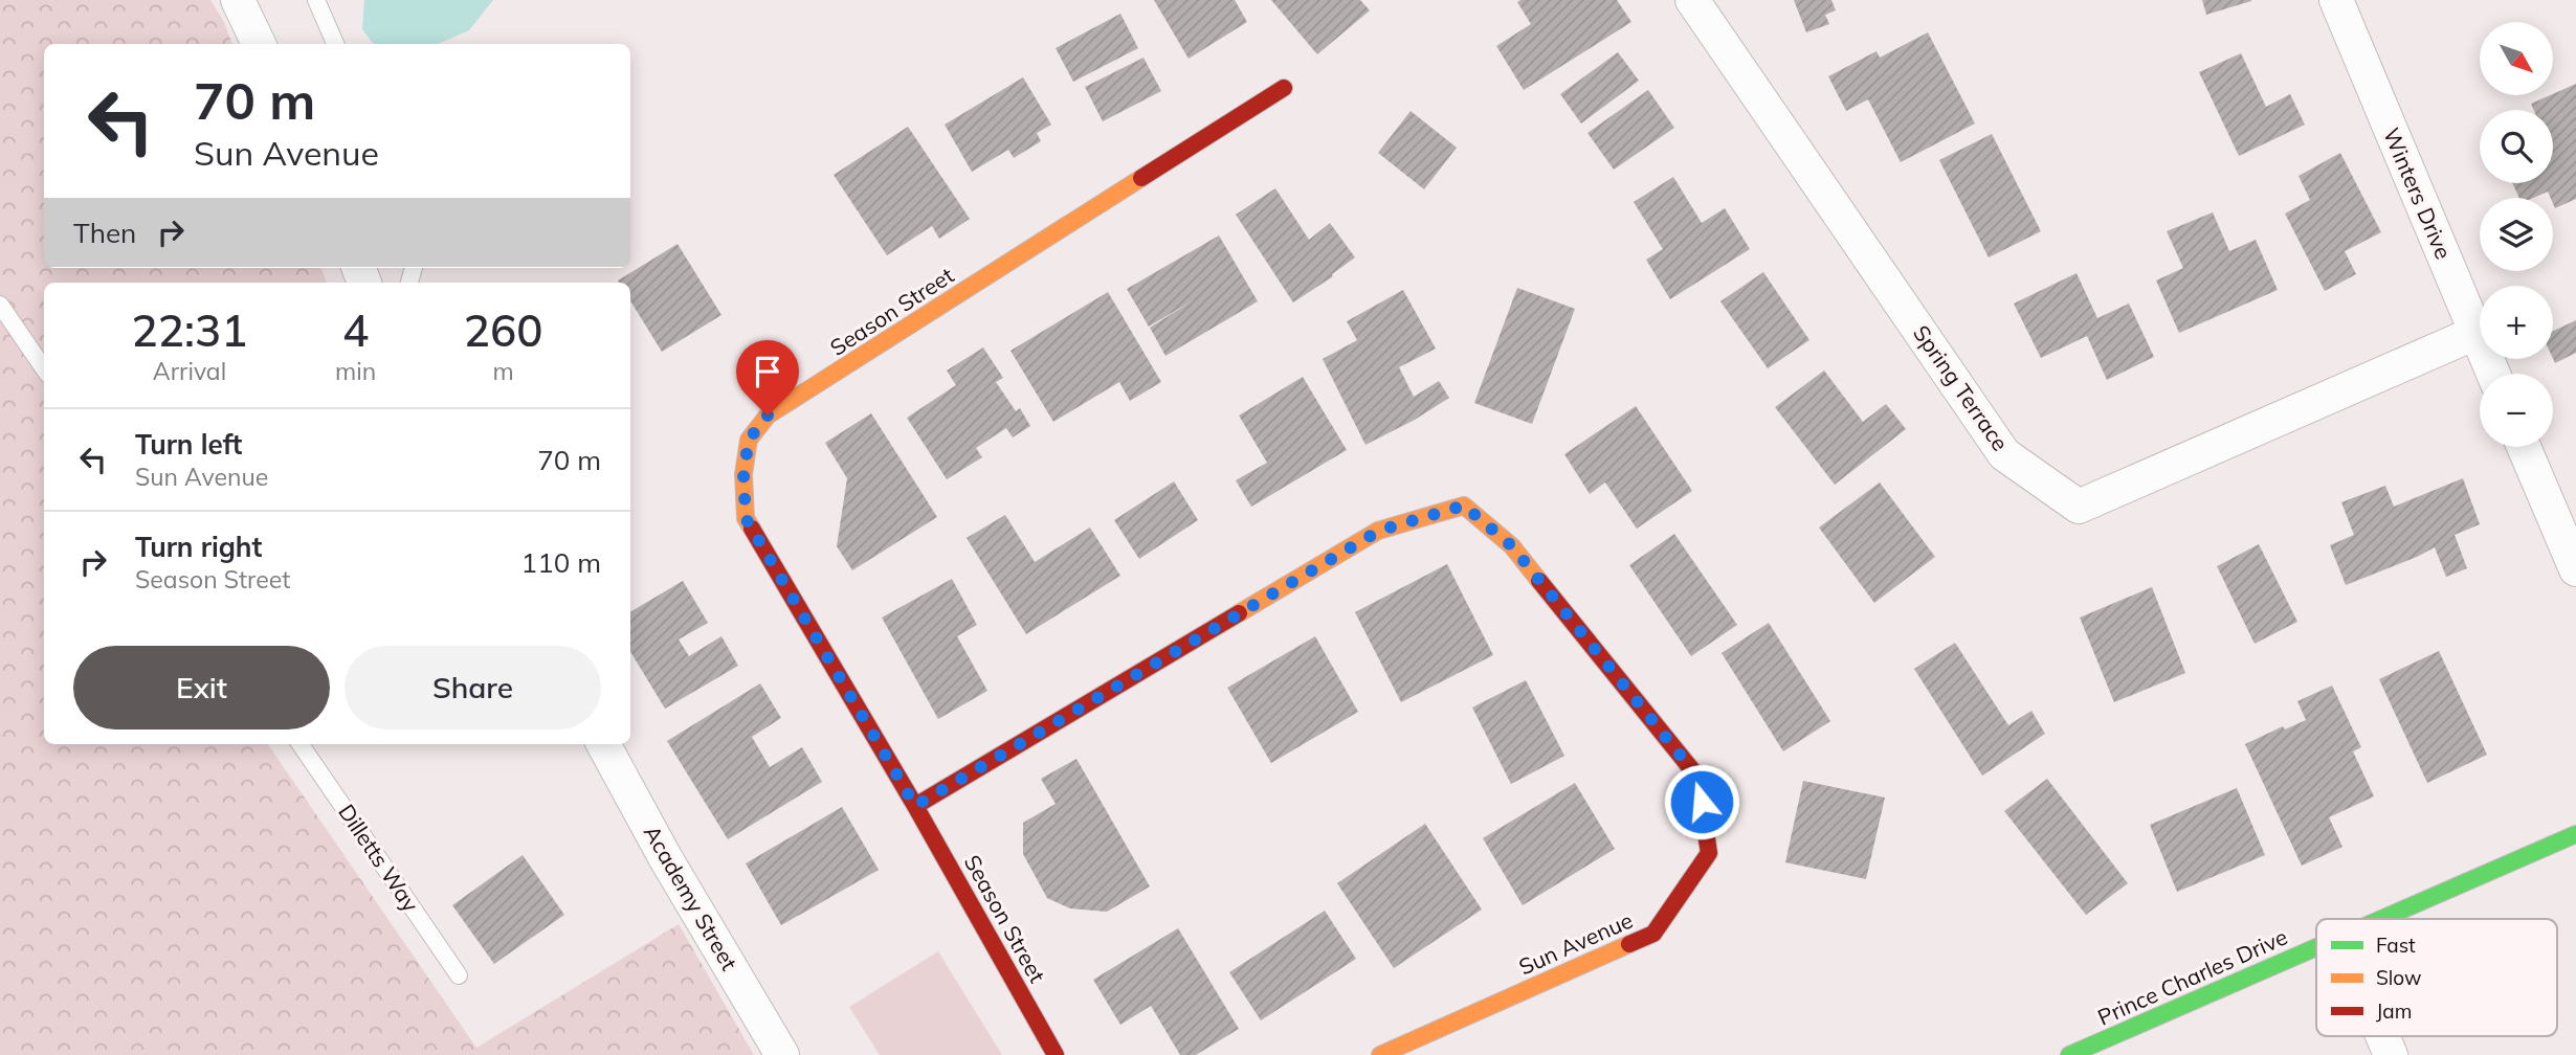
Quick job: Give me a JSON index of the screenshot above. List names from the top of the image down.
{
  "streets": {
    "main road": ["Season Street", "Sun Avenue", "Prince Charles Drive"],
    "street": ["Winters Drive", "Spring Terrace", "Academy Street"],
    "lane": ["Dilletts Way"]
  },
  "crossings": [
    ["Winters Drive", "Spring Terrace"],
    ["Season Street", "Sun Avenue"]
  ],
  "legend": ["Fast", "Slow", "Jam"],
  "north": "bottom right",
  "page": {
    "map_buttons": ["+", "−"],
    "turn": ["70 m", "Sun Avenue"],
    "then": "Then",
    "eta": [
      "22:31",
      "Arrival",
      "4",
      "min",
      "260",
      "m"
    ],
    "list": [
      {
        "name": "Turn left",
        "note": "Sun Avenue",
        "value": "70 m"
      },
      {
        "name": "Turn right",
        "note": "Season Street",
        "value": "110 m"
      }
    ],
    "buttons": ["Exit", "Share"]
  }
}
